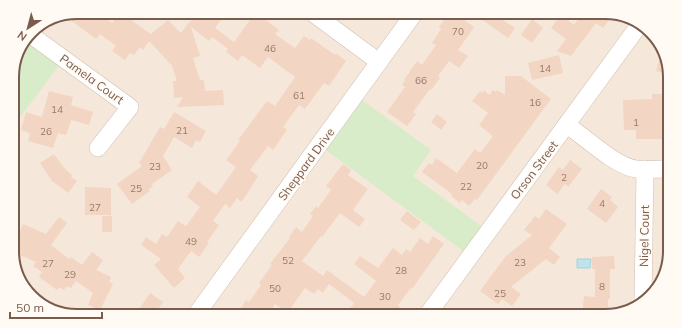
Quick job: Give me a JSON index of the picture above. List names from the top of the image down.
{
  "streets": {
    "street": [
      "Pamela Court",
      "Sheppard Drive",
      "Orson Street",
      "Nigel Court"
    ]
  },
  "house_numbers": [
    "70",
    "46",
    "14",
    "66",
    "61",
    "16",
    "14",
    "1",
    "21",
    "26",
    "20",
    "23",
    "2",
    "22",
    "25",
    "4",
    "27",
    "49",
    "52",
    "23",
    "27",
    "28",
    "29",
    "8",
    "50",
    "25",
    "30"
  ],
  "scale_bar": "50 m",
  "north": "bottom left"
}
